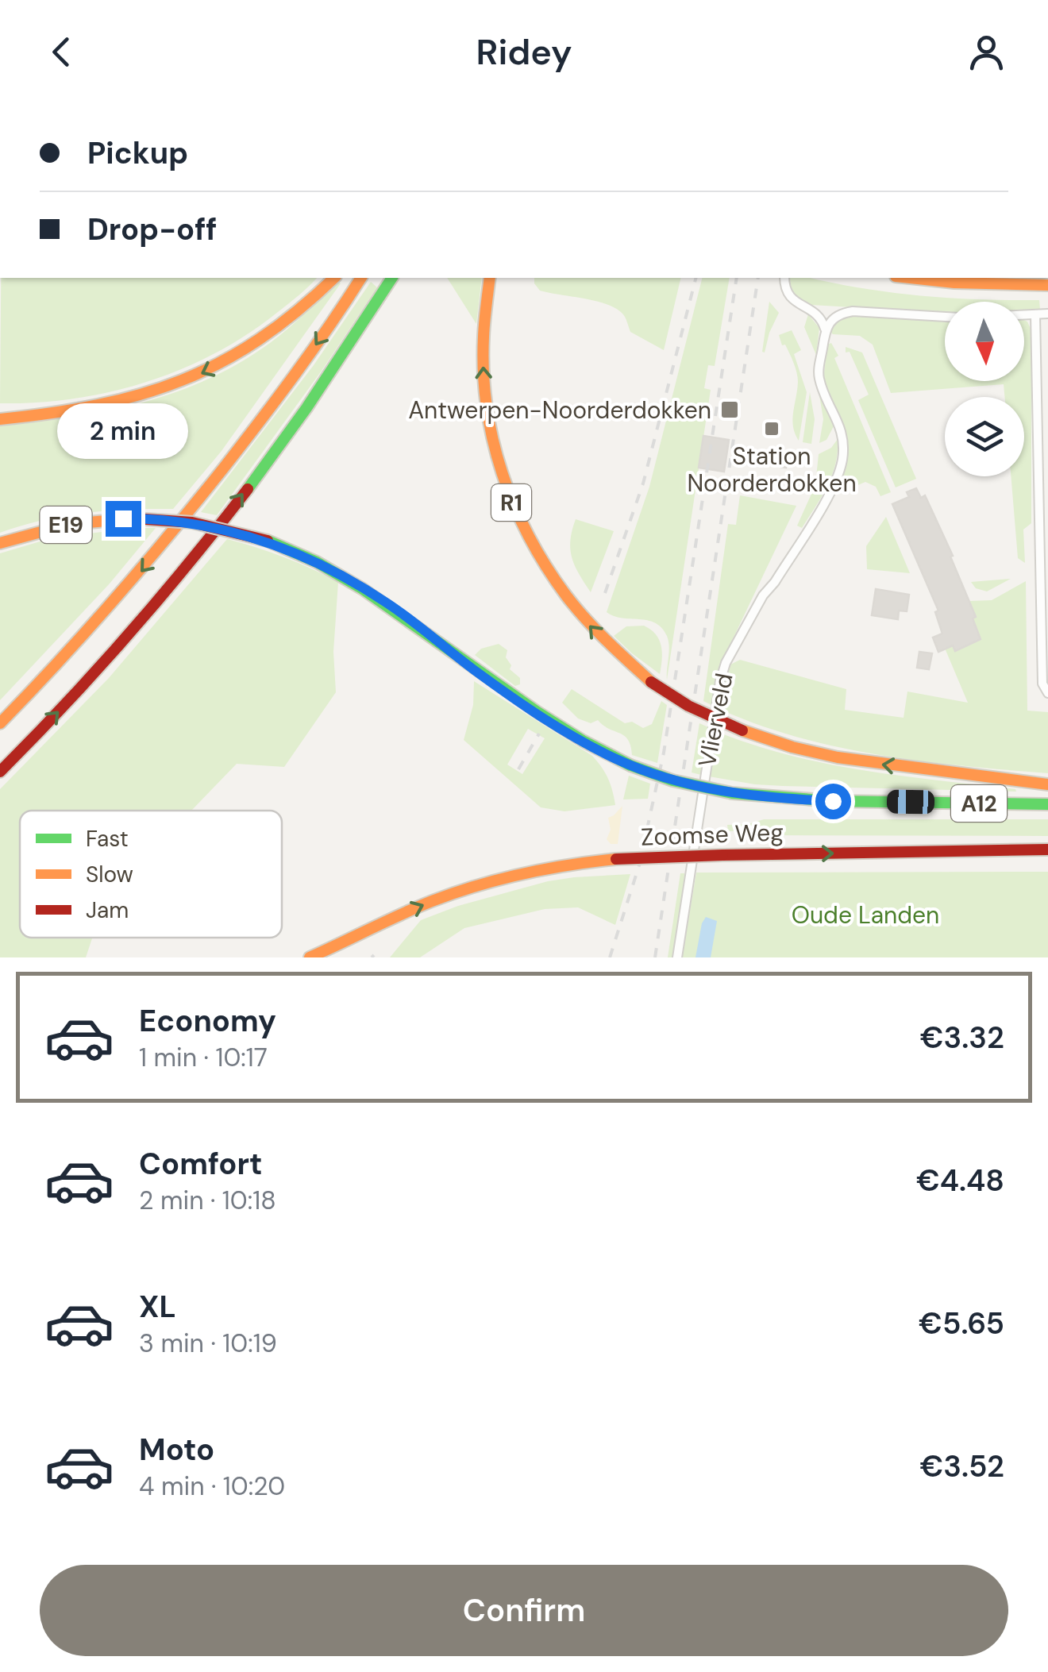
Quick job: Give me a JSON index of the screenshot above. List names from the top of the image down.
{
  "streets": {
    "main road": [
      "R1",
      "E19",
      "A12",
      "Zoomse Weg"
    ],
    "street": ["Vlierveld"]
  },
  "crossings": [
    ["E19", "A12"]
  ],
  "one_way": ["Zoomse Weg"],
  "parks": ["Oude Landen"],
  "places": {
    "transit": ["Antwerpen-Noorderdokken", "Station Noorderdokken"]
  },
  "legend": ["Fast", "Slow", "Jam"],
  "north": "bottom",
  "page": {
    "header": "Ridey",
    "banner": ["Pickup", "Drop-off"],
    "bubble": "2 min",
    "list": [
      {
        "name": "Economy",
        "note": "1 min · 10:17",
        "value": "€3.32"
      },
      {
        "name": "Comfort",
        "note": "2 min · 10:18",
        "value": "€4.48"
      },
      {
        "name": "XL",
        "note": "3 min · 10:19",
        "value": "€5.65"
      },
      {
        "name": "Moto",
        "note": "4 min · 10:20",
        "value": "€3.52"
      }
    ],
    "buttons": "Confirm"
  }
}
